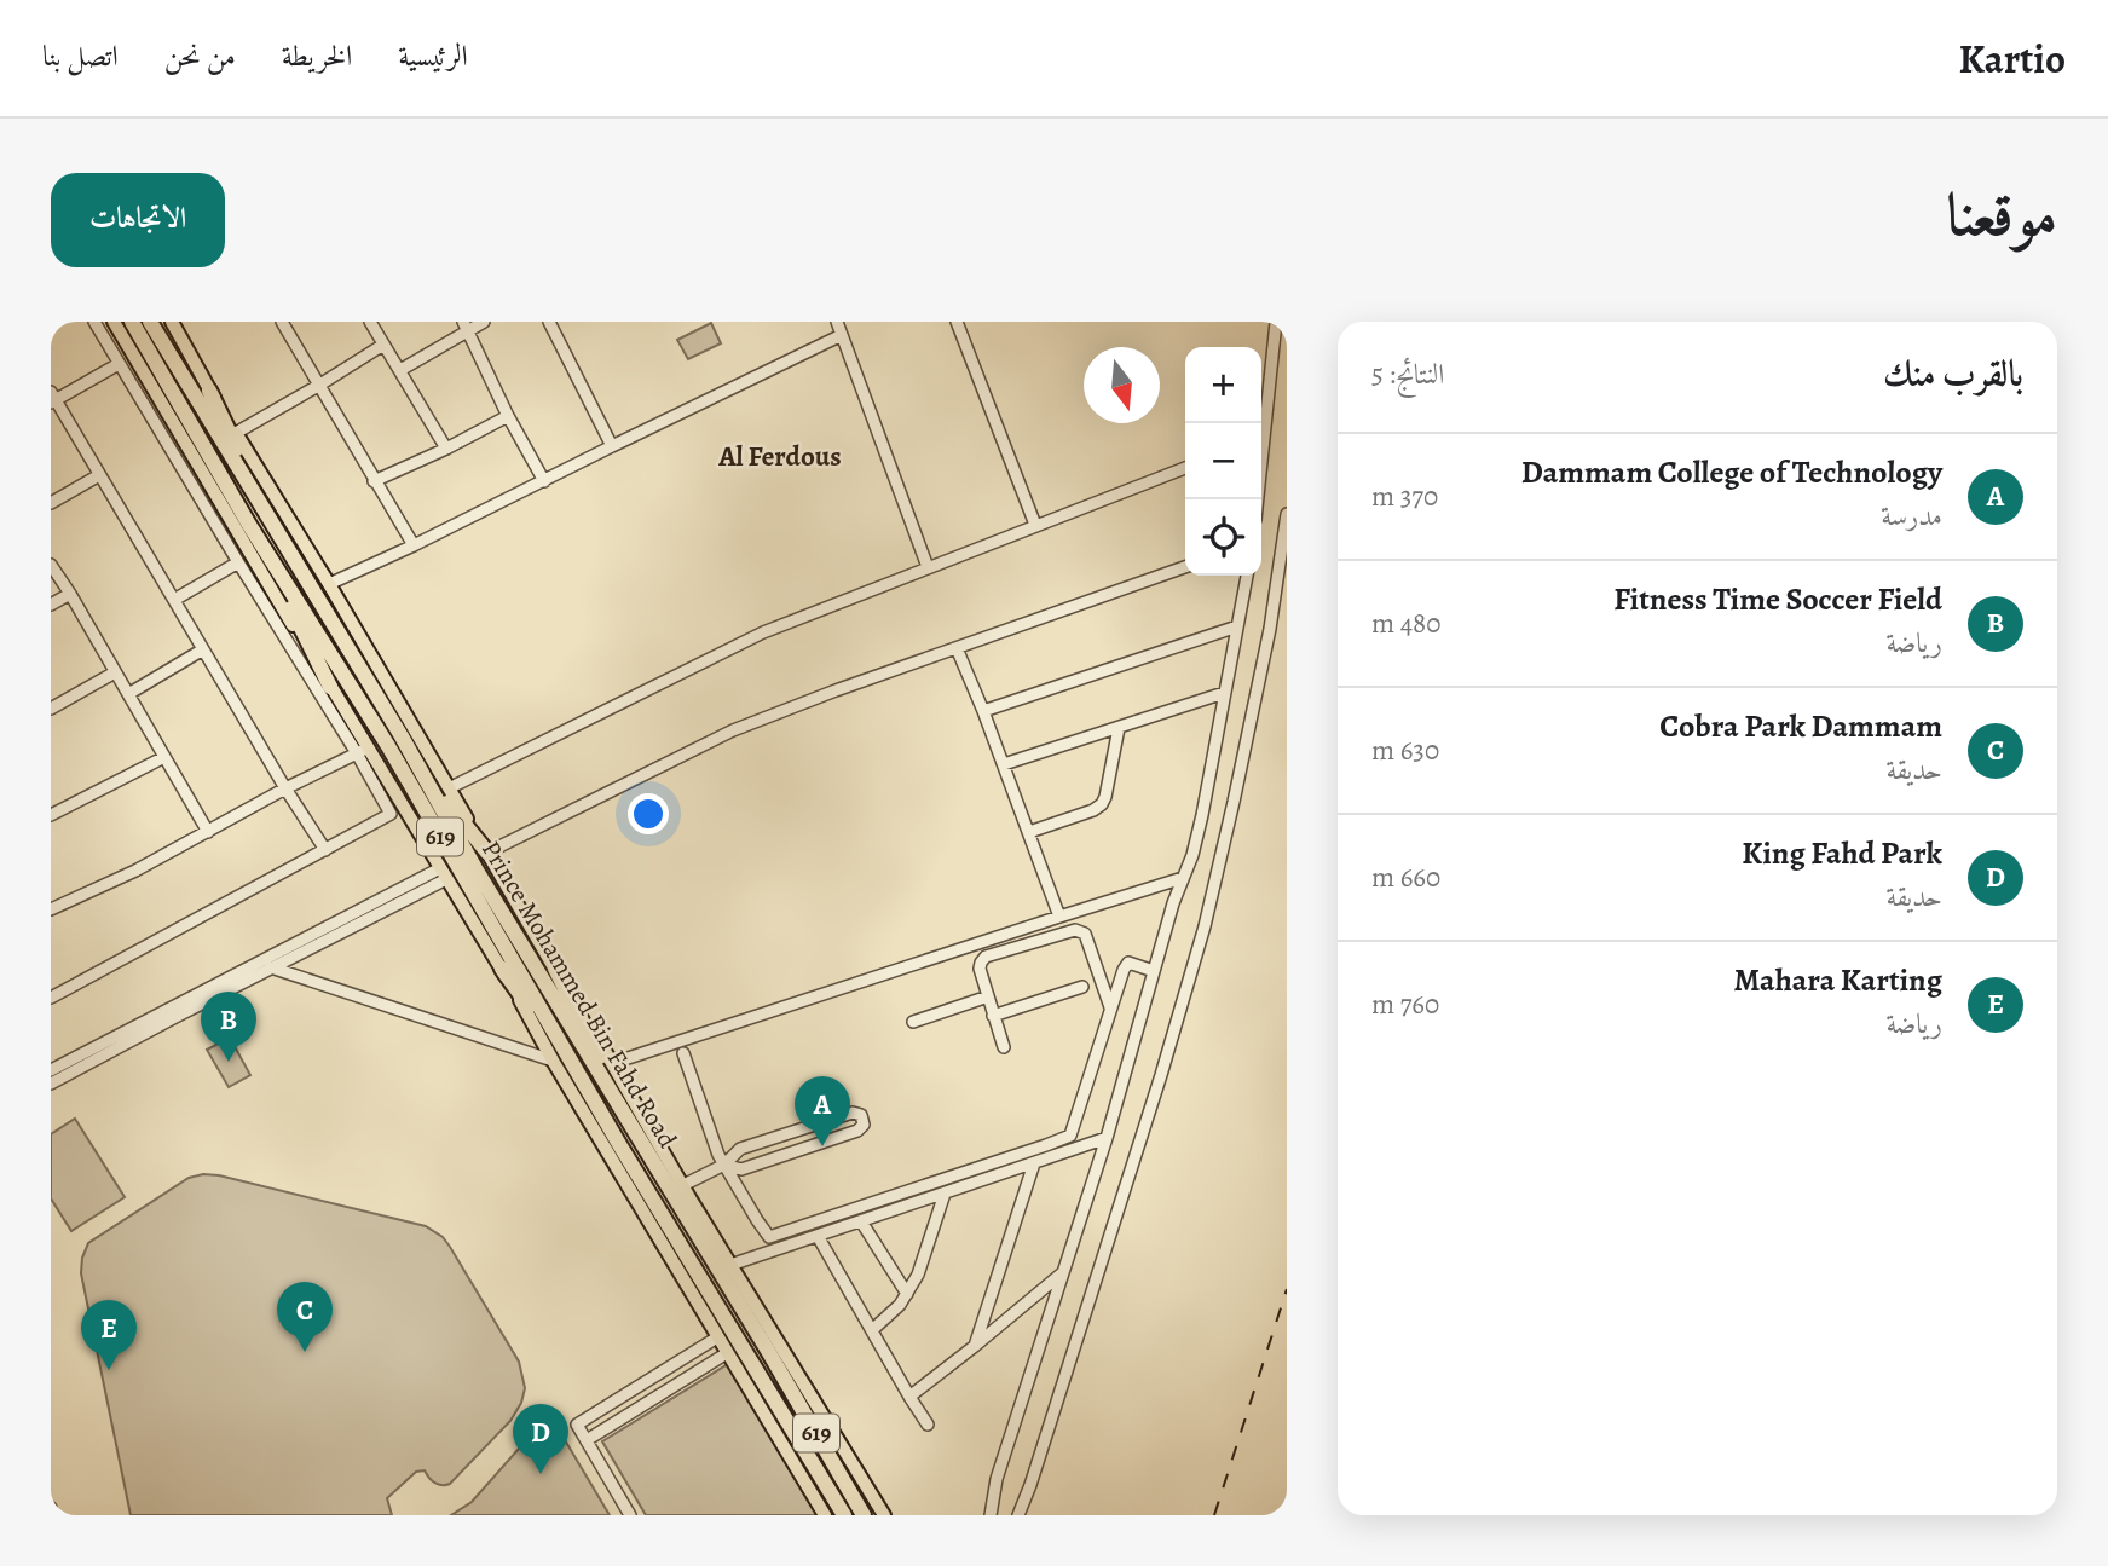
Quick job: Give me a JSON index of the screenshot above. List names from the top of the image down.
{
  "streets": {
    "highway": ["619", "Prince Mohammed Bin Fahd Road"]
  },
  "districts": ["Al Ferdous"],
  "north": "bottom",
  "page": {
    "header": "Kartio",
    "nav": [
      "الرئيسية",
      "الخريطة",
      "من نحن",
      "اتصل بنا"
    ],
    "title": "موقعنا",
    "buttons": "الاتجاهات",
    "heading": ["بالقرب منك", "النتائج: 5"],
    "map_buttons": ["+", "−"],
    "list": [
      {
        "mark": "A",
        "name": "Dammam College of Technology",
        "note": "مدرسة",
        "value": "370 m"
      },
      {
        "mark": "B",
        "name": "Fitness Time Soccer Field",
        "note": "رياضة",
        "value": "480 m"
      },
      {
        "mark": "C",
        "name": "Cobra Park Dammam",
        "note": "حديقة",
        "value": "630 m"
      },
      {
        "mark": "D",
        "name": "King Fahd Park",
        "note": "حديقة",
        "value": "660 m"
      },
      {
        "mark": "E",
        "name": "Mahara Karting",
        "note": "رياضة",
        "value": "760 m"
      }
    ],
    "pins": [
      "B",
      "A",
      "C",
      "E",
      "D"
    ]
  }
}
